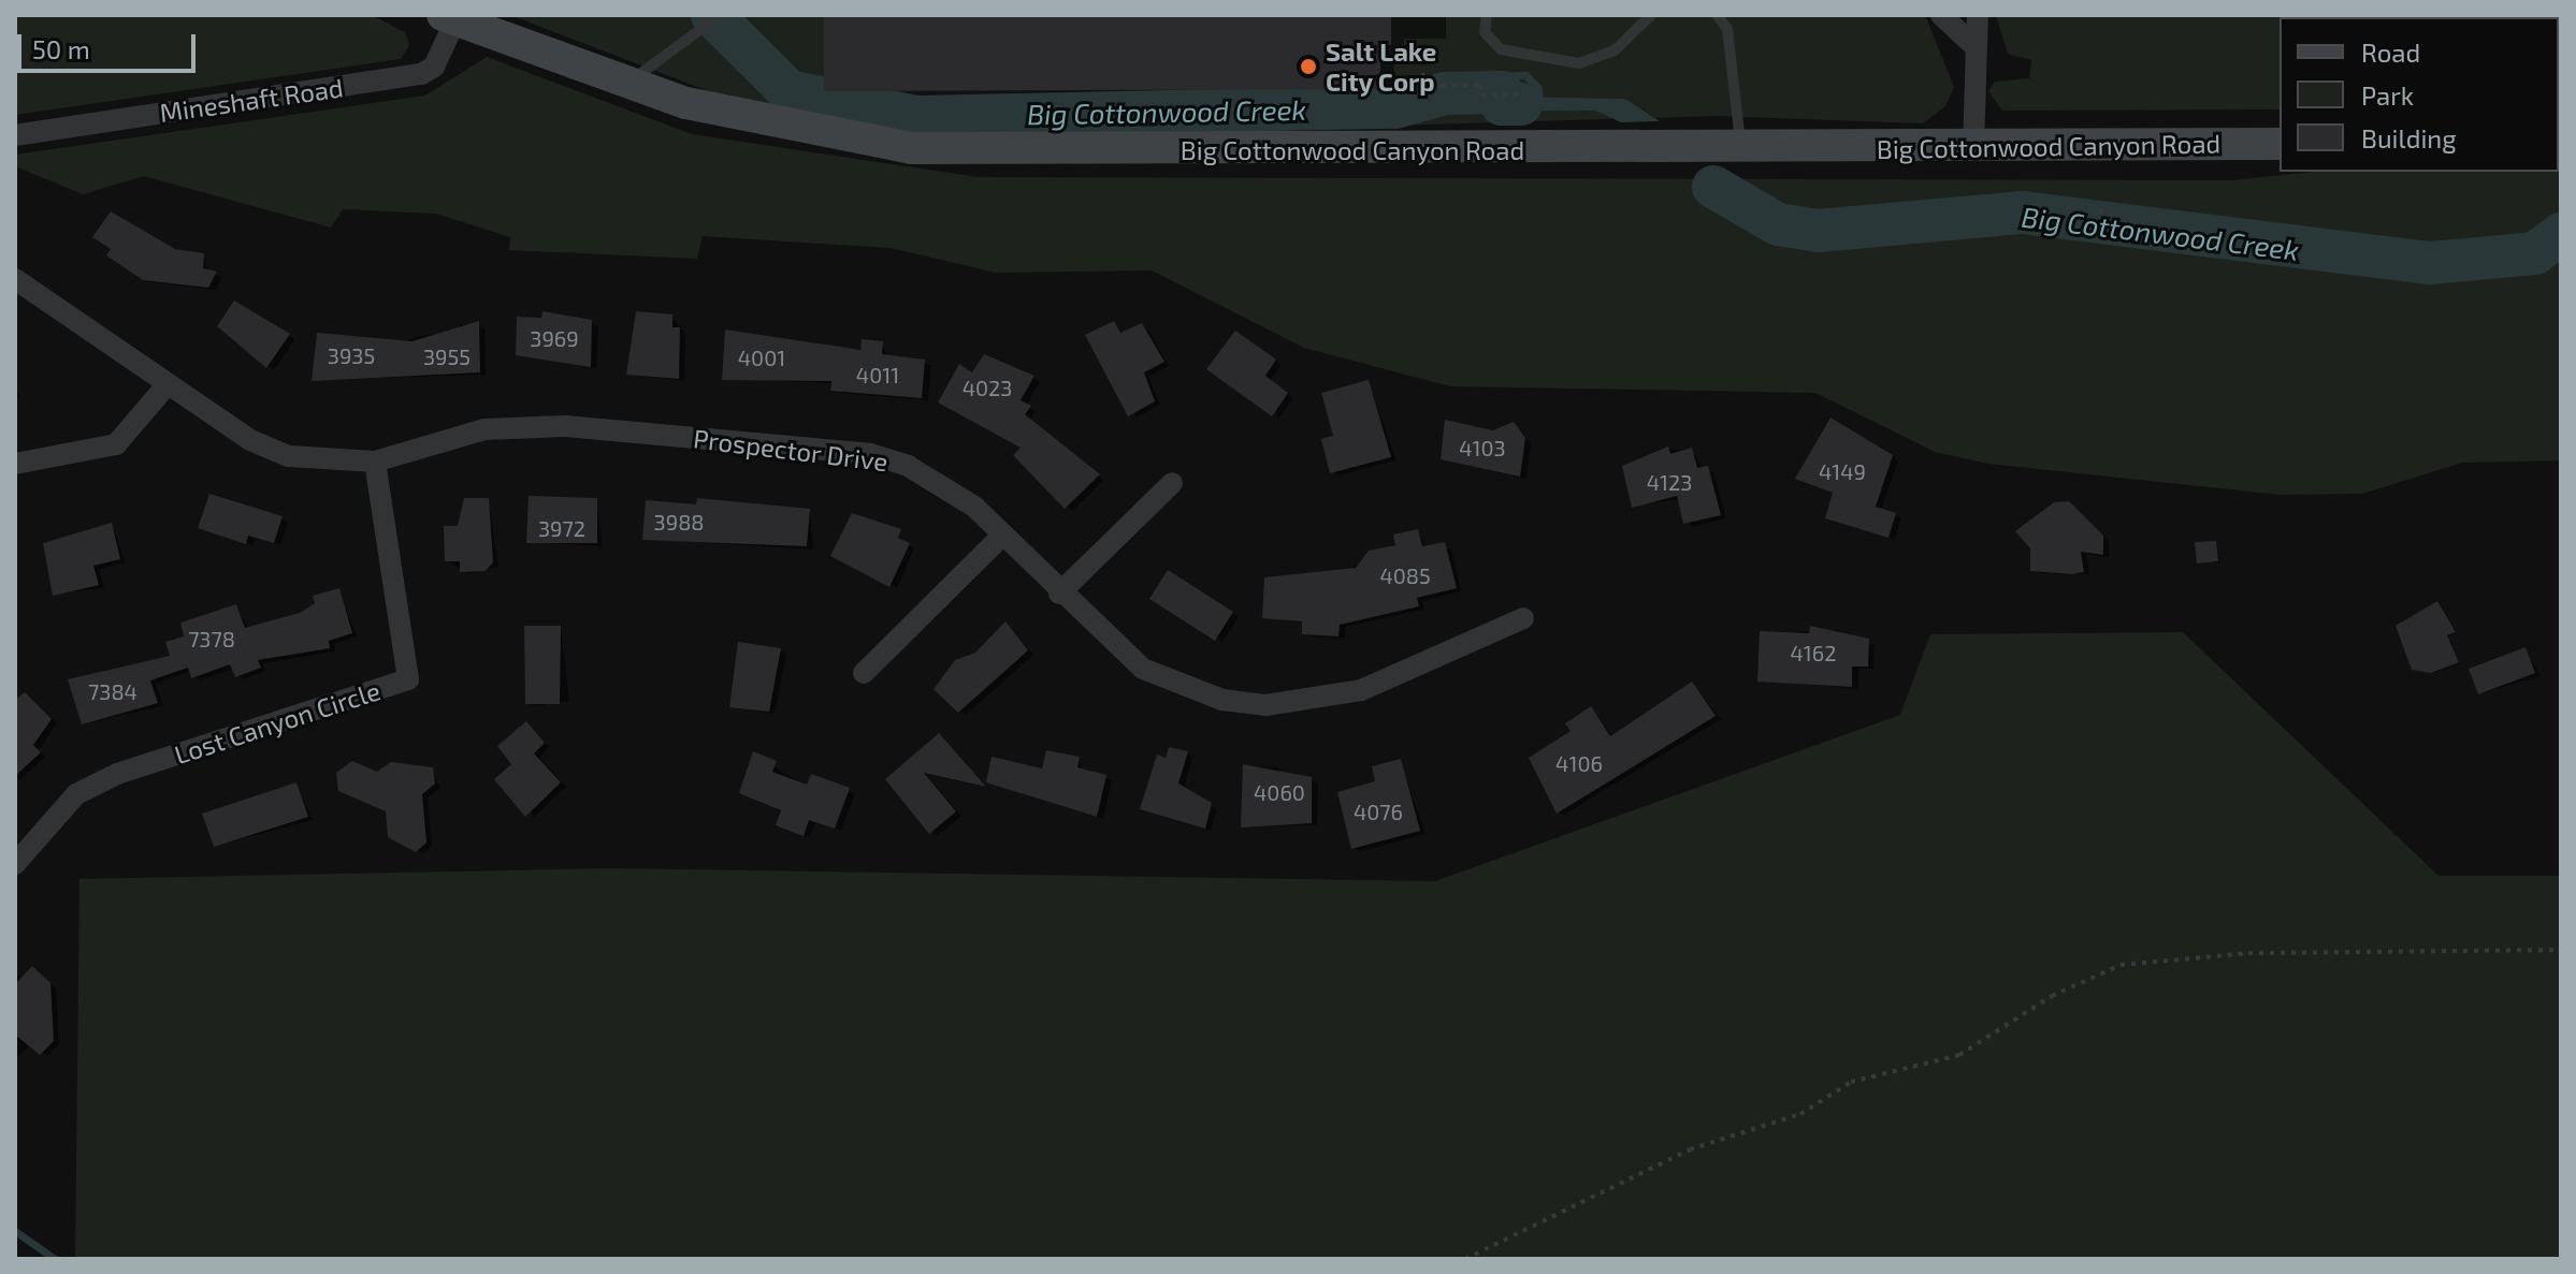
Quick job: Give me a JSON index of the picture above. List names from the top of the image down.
{
  "streets": {
    "main road": ["Big Cottonwood Canyon Road"],
    "street": ["Mineshaft Road", "Prospector Drive", "Lost Canyon Circle"]
  },
  "crossings": [
    ["Mineshaft Road", "Big Cottonwood Canyon Road"],
    ["Prospector Drive", "Lost Canyon Circle"]
  ],
  "water": ["Big Cottonwood Creek"],
  "places": ["Salt Lake City Corp"],
  "house_numbers": [
    "3969",
    "3935",
    "3955",
    "4001",
    "4011",
    "4023",
    "4103",
    "4149",
    "4123",
    "3988",
    "3972",
    "4085",
    "7378",
    "4162",
    "7384",
    "4106",
    "4060",
    "4076"
  ],
  "legend": ["Road", "Park", "Building"],
  "scale_bar": "50 m"
}
